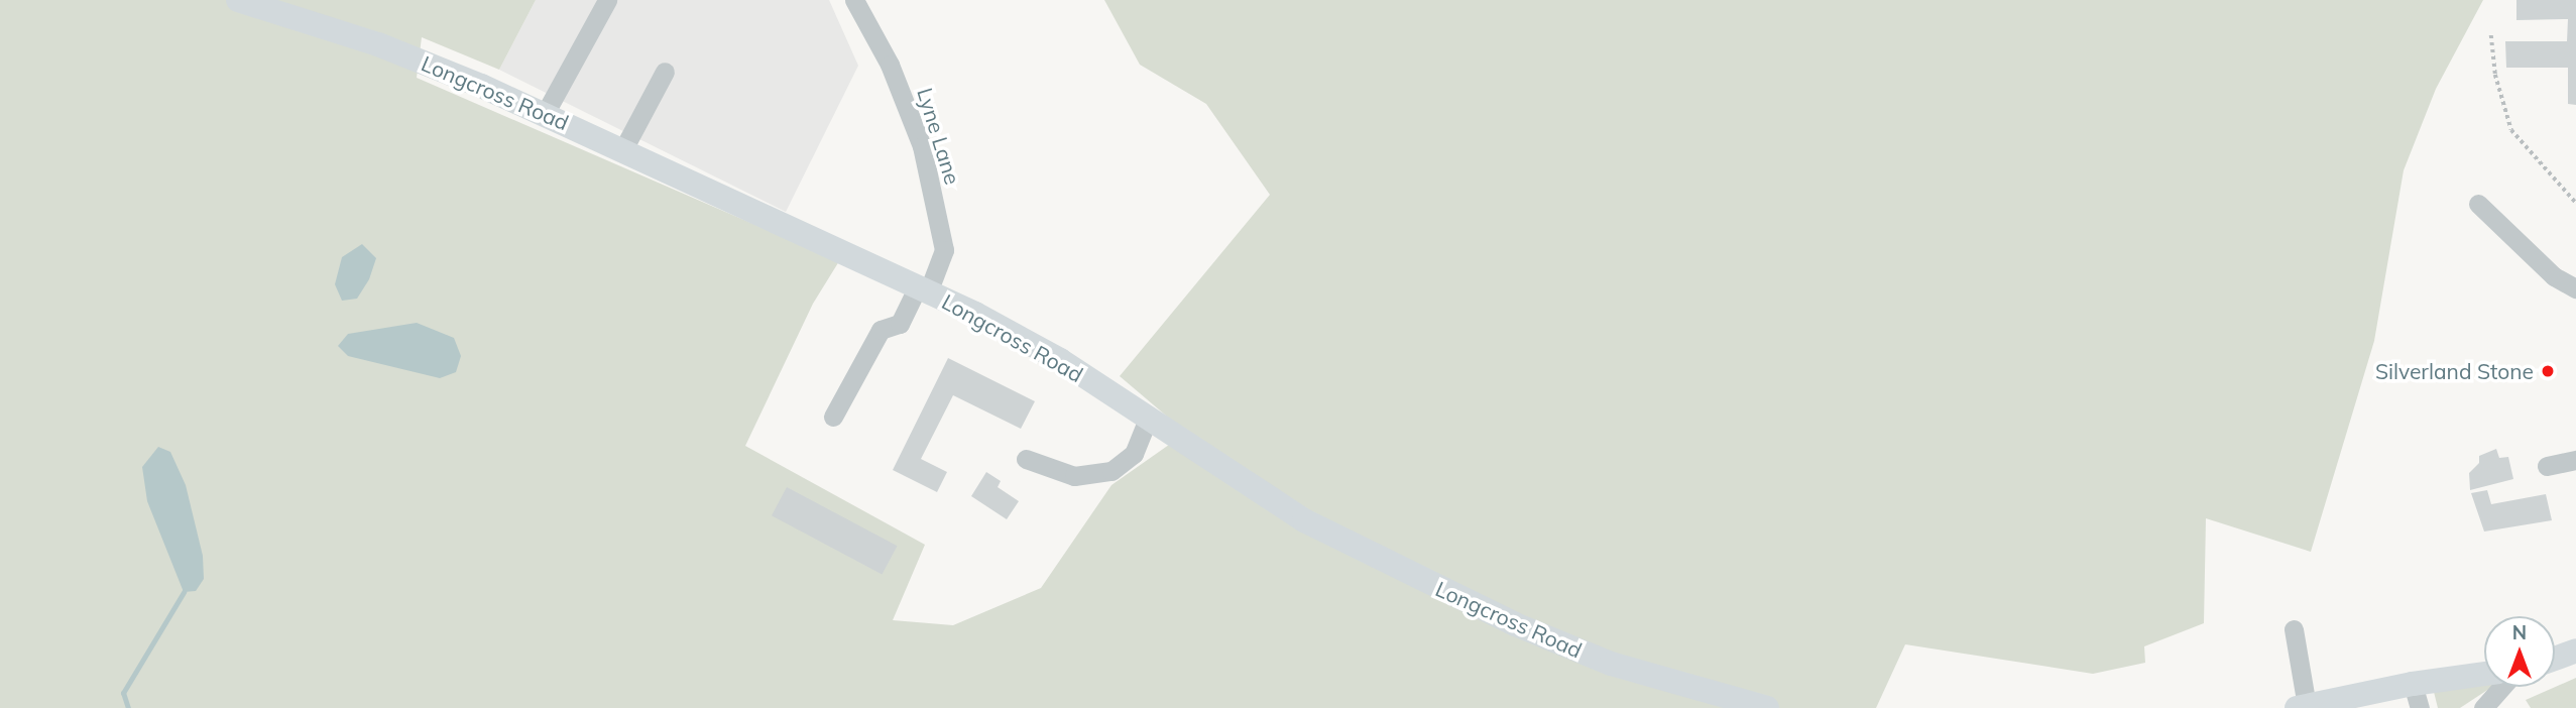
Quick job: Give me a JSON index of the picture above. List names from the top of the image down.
{
  "streets": {
    "main road": ["Longcross Road"],
    "street": ["Lyne Lane"]
  },
  "crossings": [
    ["Longcross Road", "Lyne Lane"]
  ],
  "places": ["Silverland Stone"],
  "north": "top"
}
